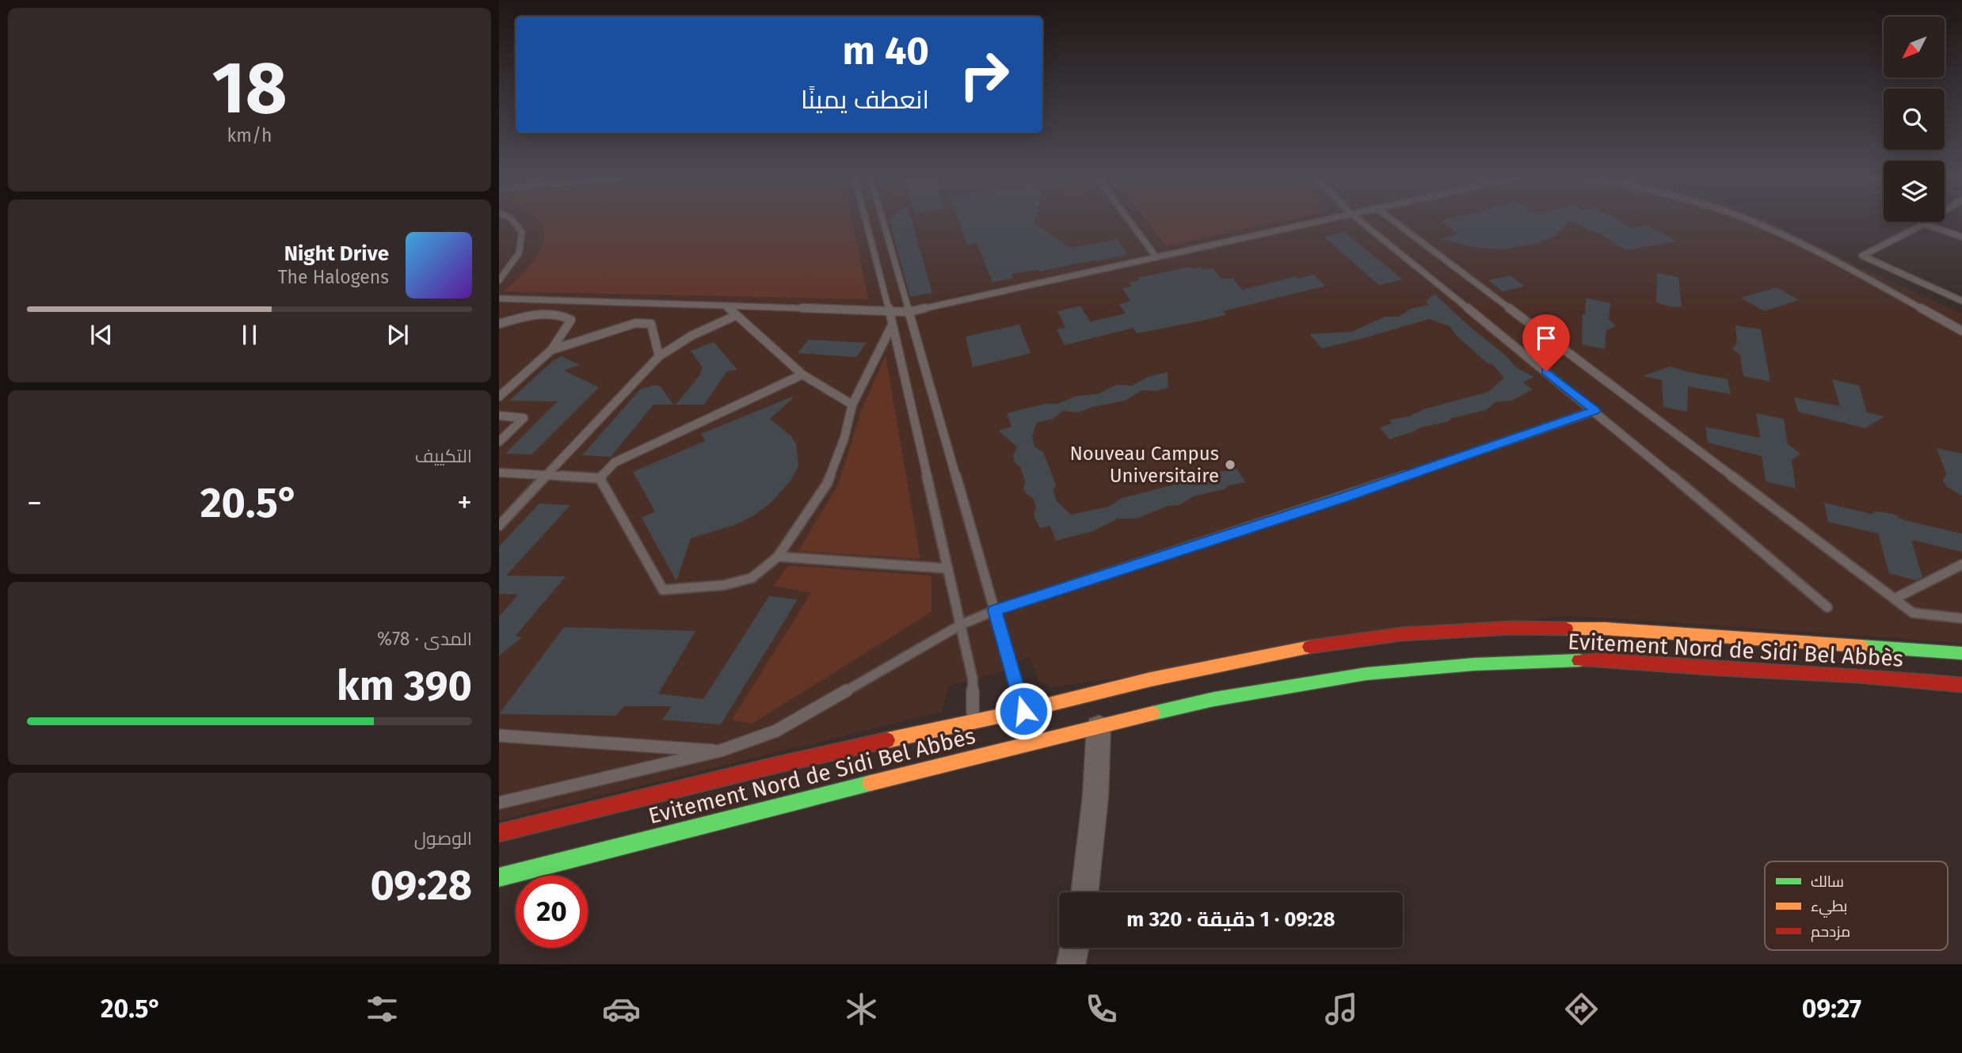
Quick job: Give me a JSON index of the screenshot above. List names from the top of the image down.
{
  "streets": {
    "highway": ["Evitement Nord de Sidi Bel Abbès"]
  },
  "places": ["Nouveau Campus Universitaire"],
  "legend": ["سالك", "بطيء", "مزدحم"],
  "north": "bottom left",
  "page": {
    "tile": [
      ["18", "km/h"],
      "التكييف",
      ["المدى · 78%", "390 km"],
      ["الوصول", "09:28"]
    ],
    "turn": ["40 m", "انعطف يمينًا"],
    "song": ["Night Drive", "The Halogens"],
    "heat": ["−", "20.5°", "+"],
    "limit": "20",
    "trip": "09:28 · 1 دقيقة · 320 m",
    "tabs": ["09:27", "20.5°"]
  }
}
